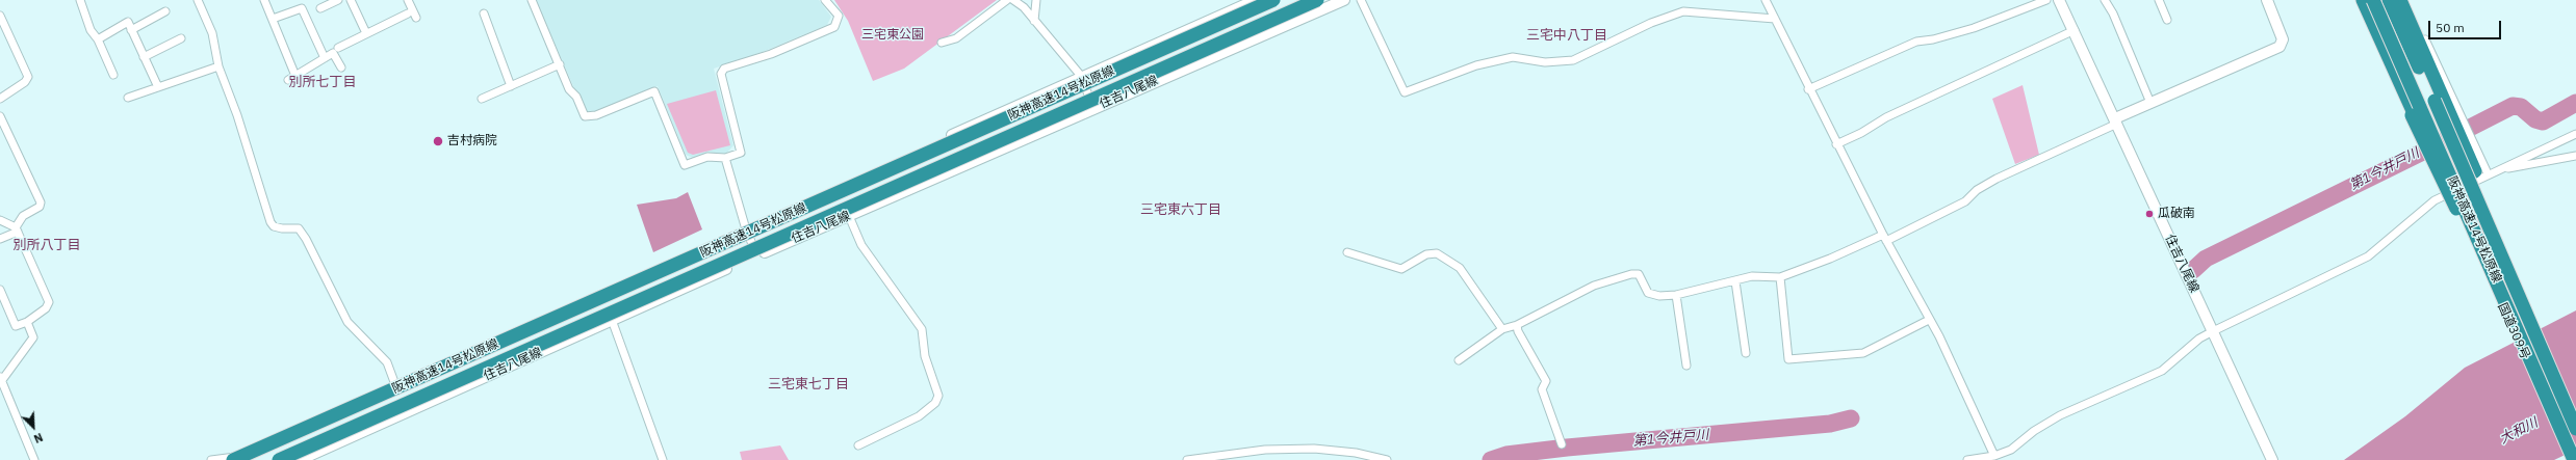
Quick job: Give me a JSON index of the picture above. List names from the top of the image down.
{
  "streets": {
    "highway": ["阪神高速14号松原線", "国道309号"],
    "main road": ["住吉八尾線"]
  },
  "districts": [
    "三宅中八丁目",
    "別所七丁目",
    "三宅東六丁目",
    "別所八丁目",
    "三宅東七丁目"
  ],
  "water": ["第1今井戸川", "大和川"],
  "parks": ["三宅東公園"],
  "places": ["吉村病院", "瓜破南"],
  "scale_bar": "50 m",
  "north": "bottom right"
}
